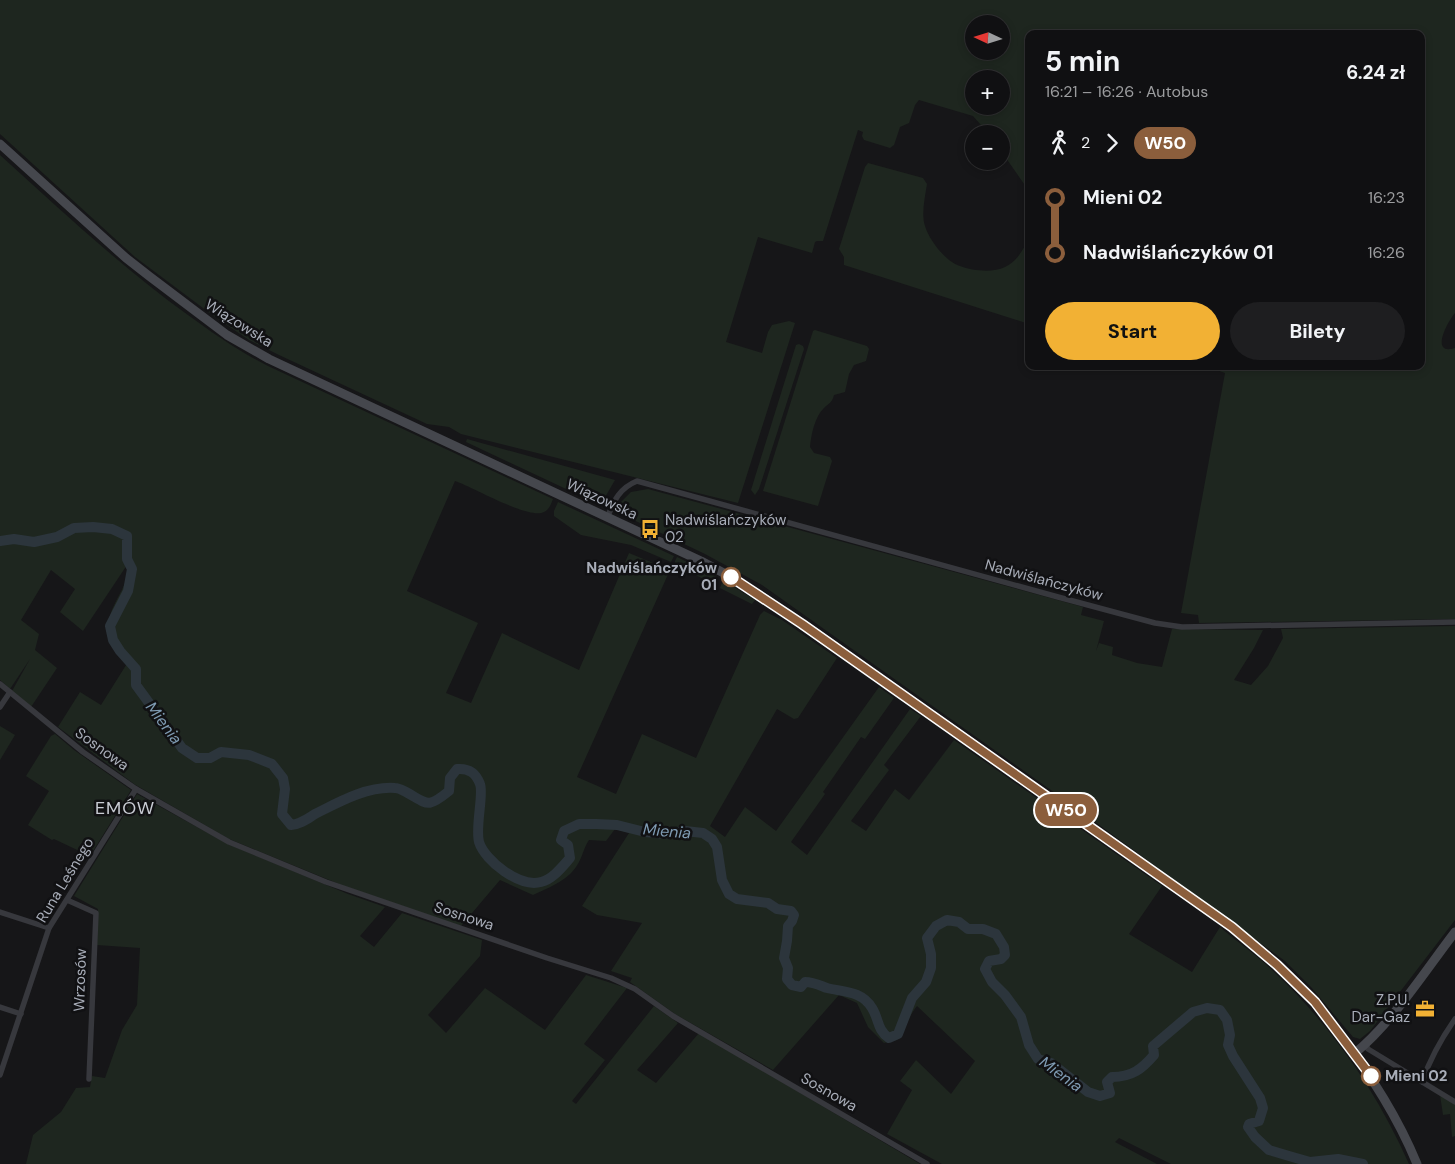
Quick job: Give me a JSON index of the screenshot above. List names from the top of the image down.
{
  "streets": {
    "main road": ["Wiązowska"],
    "street": [
      "Nadwiślańczyków",
      "Sosnowa",
      "Runa Leśnego",
      "Wrzosów"
    ]
  },
  "crossings": [
    ["Wiązowska", "Nadwiślańczyków"],
    ["Sosnowa", "Runa Leśnego"],
    ["Runa Leśnego", "Wrzosów"]
  ],
  "districts": ["EMÓW"],
  "water": ["Mienia"],
  "places": {
    "bus stop": ["Nadwiślańczyków 02"],
    "other": ["Nadwiślańczyków 01", "Mieni 02"],
    "office": ["Z.P.U. Dar-Gaz"]
  },
  "lines": ["bus line W50"],
  "north": "left",
  "page": {
    "on_map": "W50",
    "map_buttons": ["+", "−"],
    "heading": ["5 min", "16:21 – 16:26 · Autobus", "6.24 zł"],
    "legs": ["2", "W50"],
    "list": [
      {
        "name": "Mieni 02",
        "value": "16:23"
      },
      {
        "name": "Nadwiślańczyków 01",
        "value": "16:26"
      }
    ],
    "buttons": ["Start", "Bilety"]
  }
}
